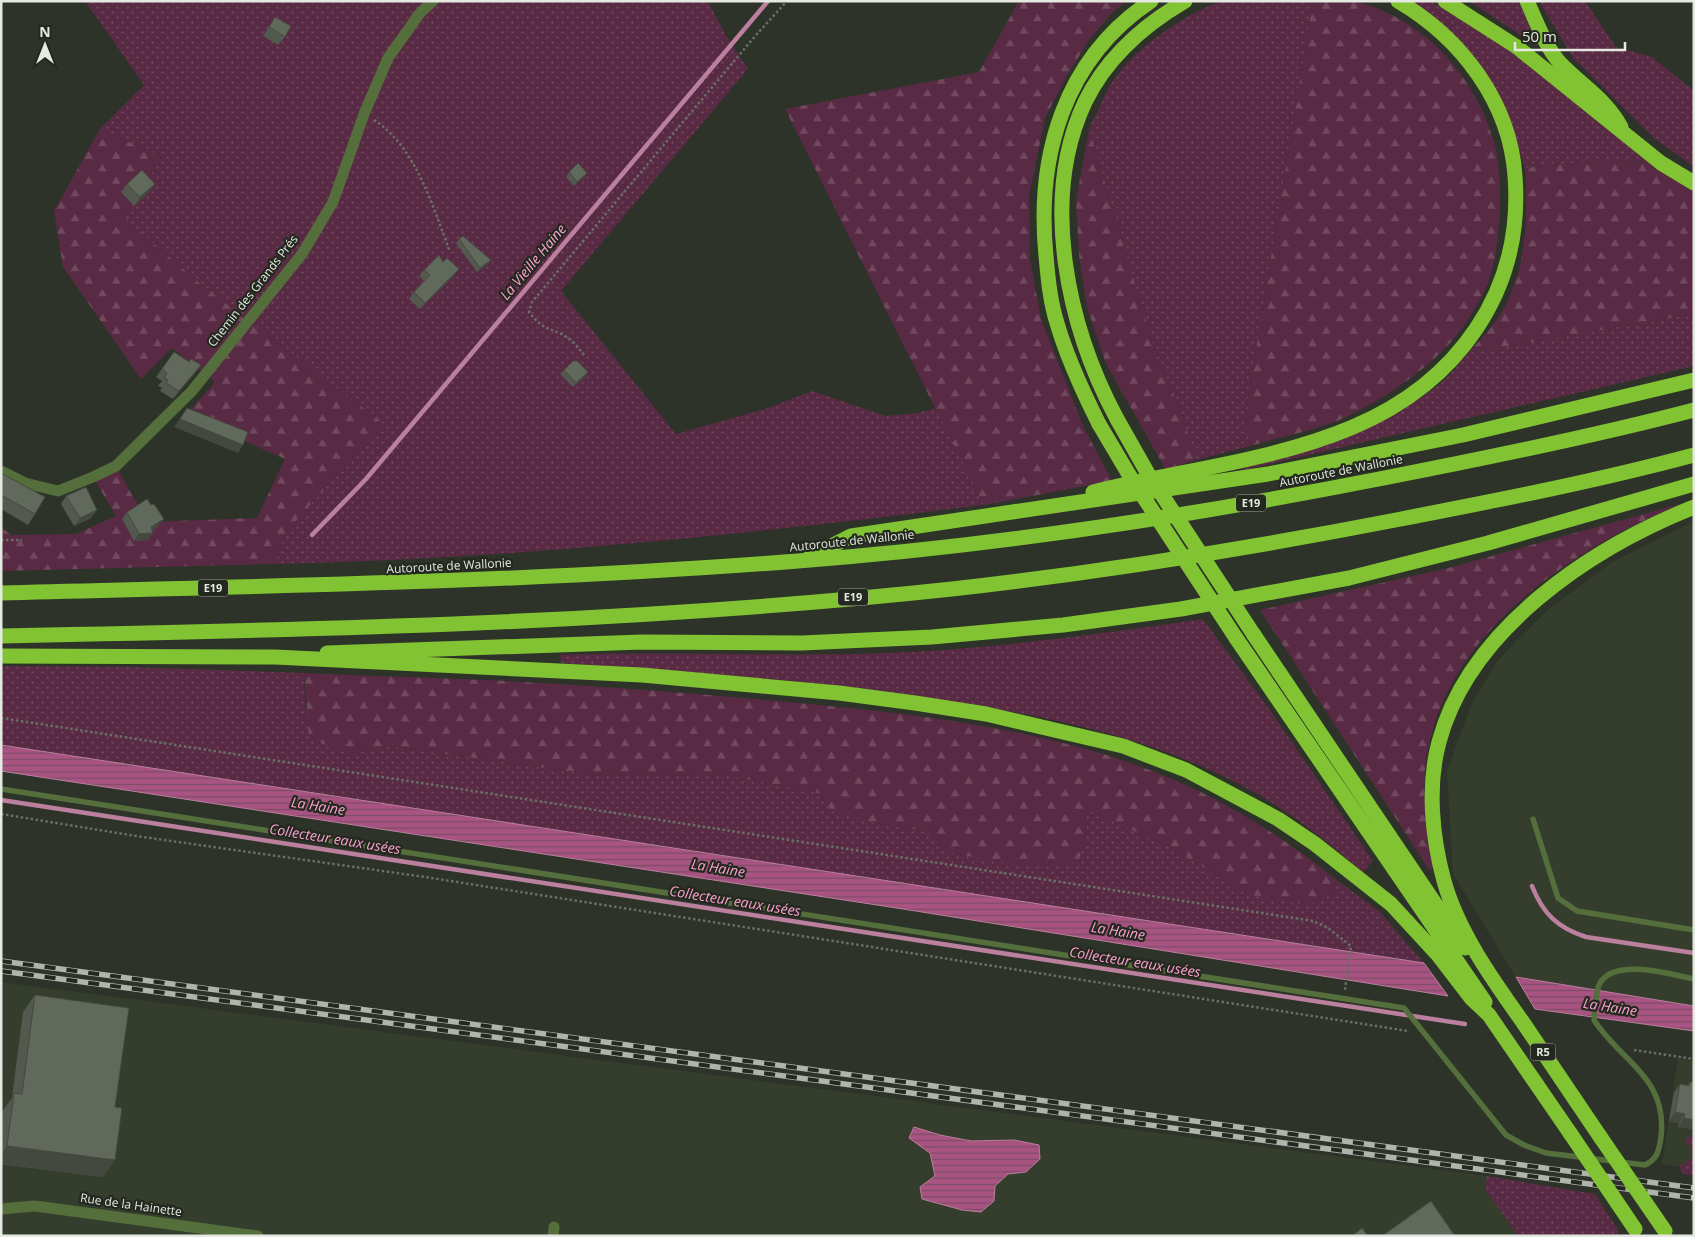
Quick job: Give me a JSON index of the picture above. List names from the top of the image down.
{
  "streets": {
    "highway": ["Autoroute de Wallonie", "E19", "R5"],
    "street": ["Chemin des Grands Prés", "Rue de la Hainette"]
  },
  "water": ["La Vieille Haine", "La Haine", "Collecteur eaux usées"],
  "scale_bar": "50 m",
  "north": "top"
}
